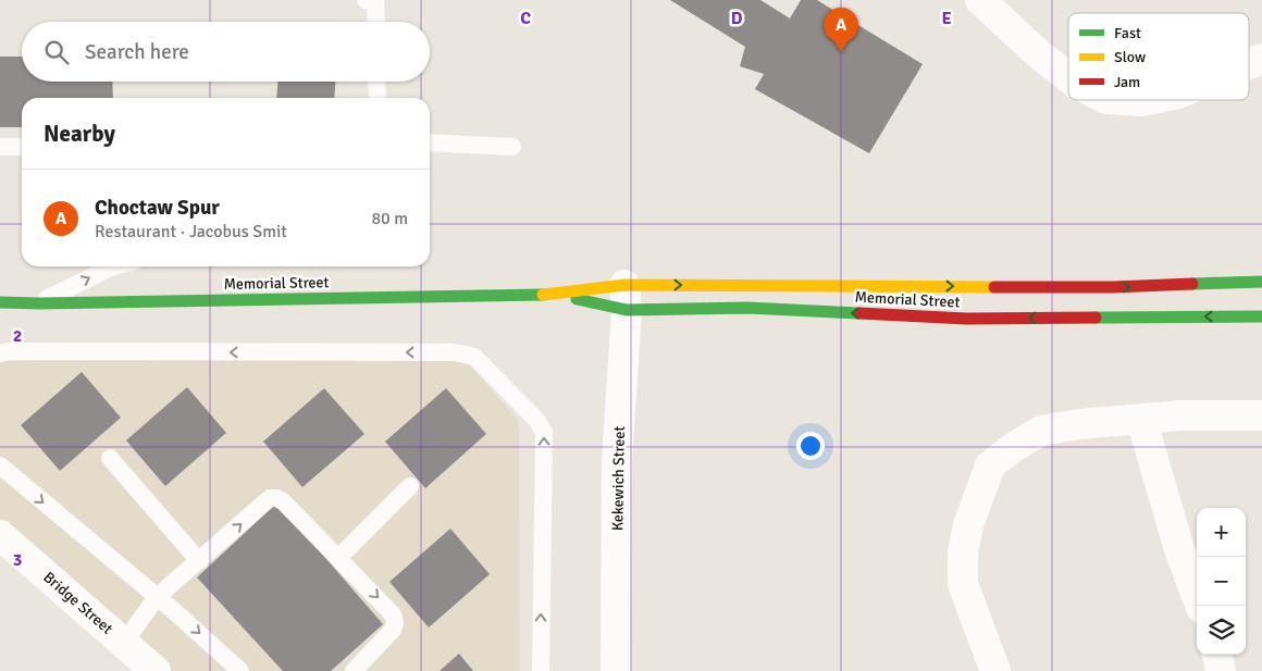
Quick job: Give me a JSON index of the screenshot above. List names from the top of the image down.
{
  "streets": {
    "highway": ["Memorial Street"],
    "street": ["Kekewich Street", "Bridge Street"]
  },
  "crossings": [
    ["Memorial Street", "Kekewich Street"]
  ],
  "legend": ["Fast", "Slow", "Jam"],
  "page": {
    "pins": "A",
    "search": "Search here",
    "heading": "Nearby",
    "list": [
      {
        "mark": "A",
        "name": "Choctaw Spur",
        "note": "Restaurant · Jacobus Smit",
        "value": "80 m"
      }
    ],
    "map_buttons": ["+", "−"]
  },
  "grid": {
    "columns": ["C", "D", "E"],
    "rows": ["2", "3"]
  }
}
